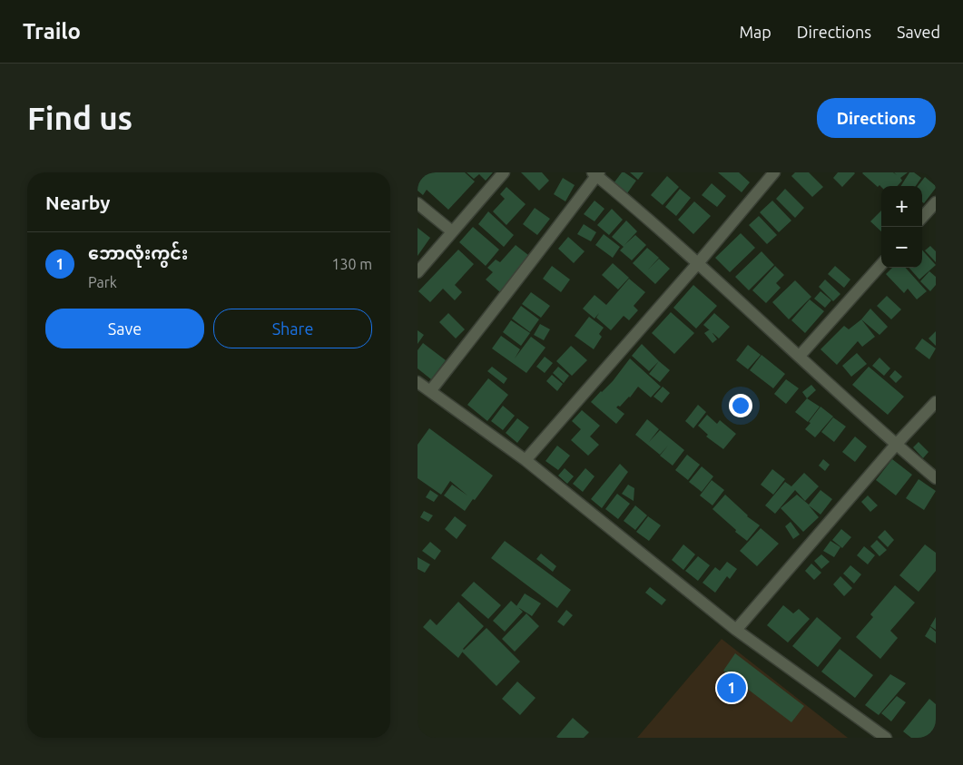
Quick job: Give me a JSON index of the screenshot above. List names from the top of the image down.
{
  "page": {
    "header": "Trailo",
    "nav": ["Map", "Directions", "Saved"],
    "buttons": [
      "Directions",
      ["Save", "Share"]
    ],
    "title": "Find us",
    "heading": "Nearby",
    "map_buttons": ["+", "−"],
    "list": [
      {
        "mark": "1",
        "name": "ဘောလုံးကွင်း",
        "note": "Park",
        "value": "130 m"
      }
    ],
    "pins": "1"
  }
}
